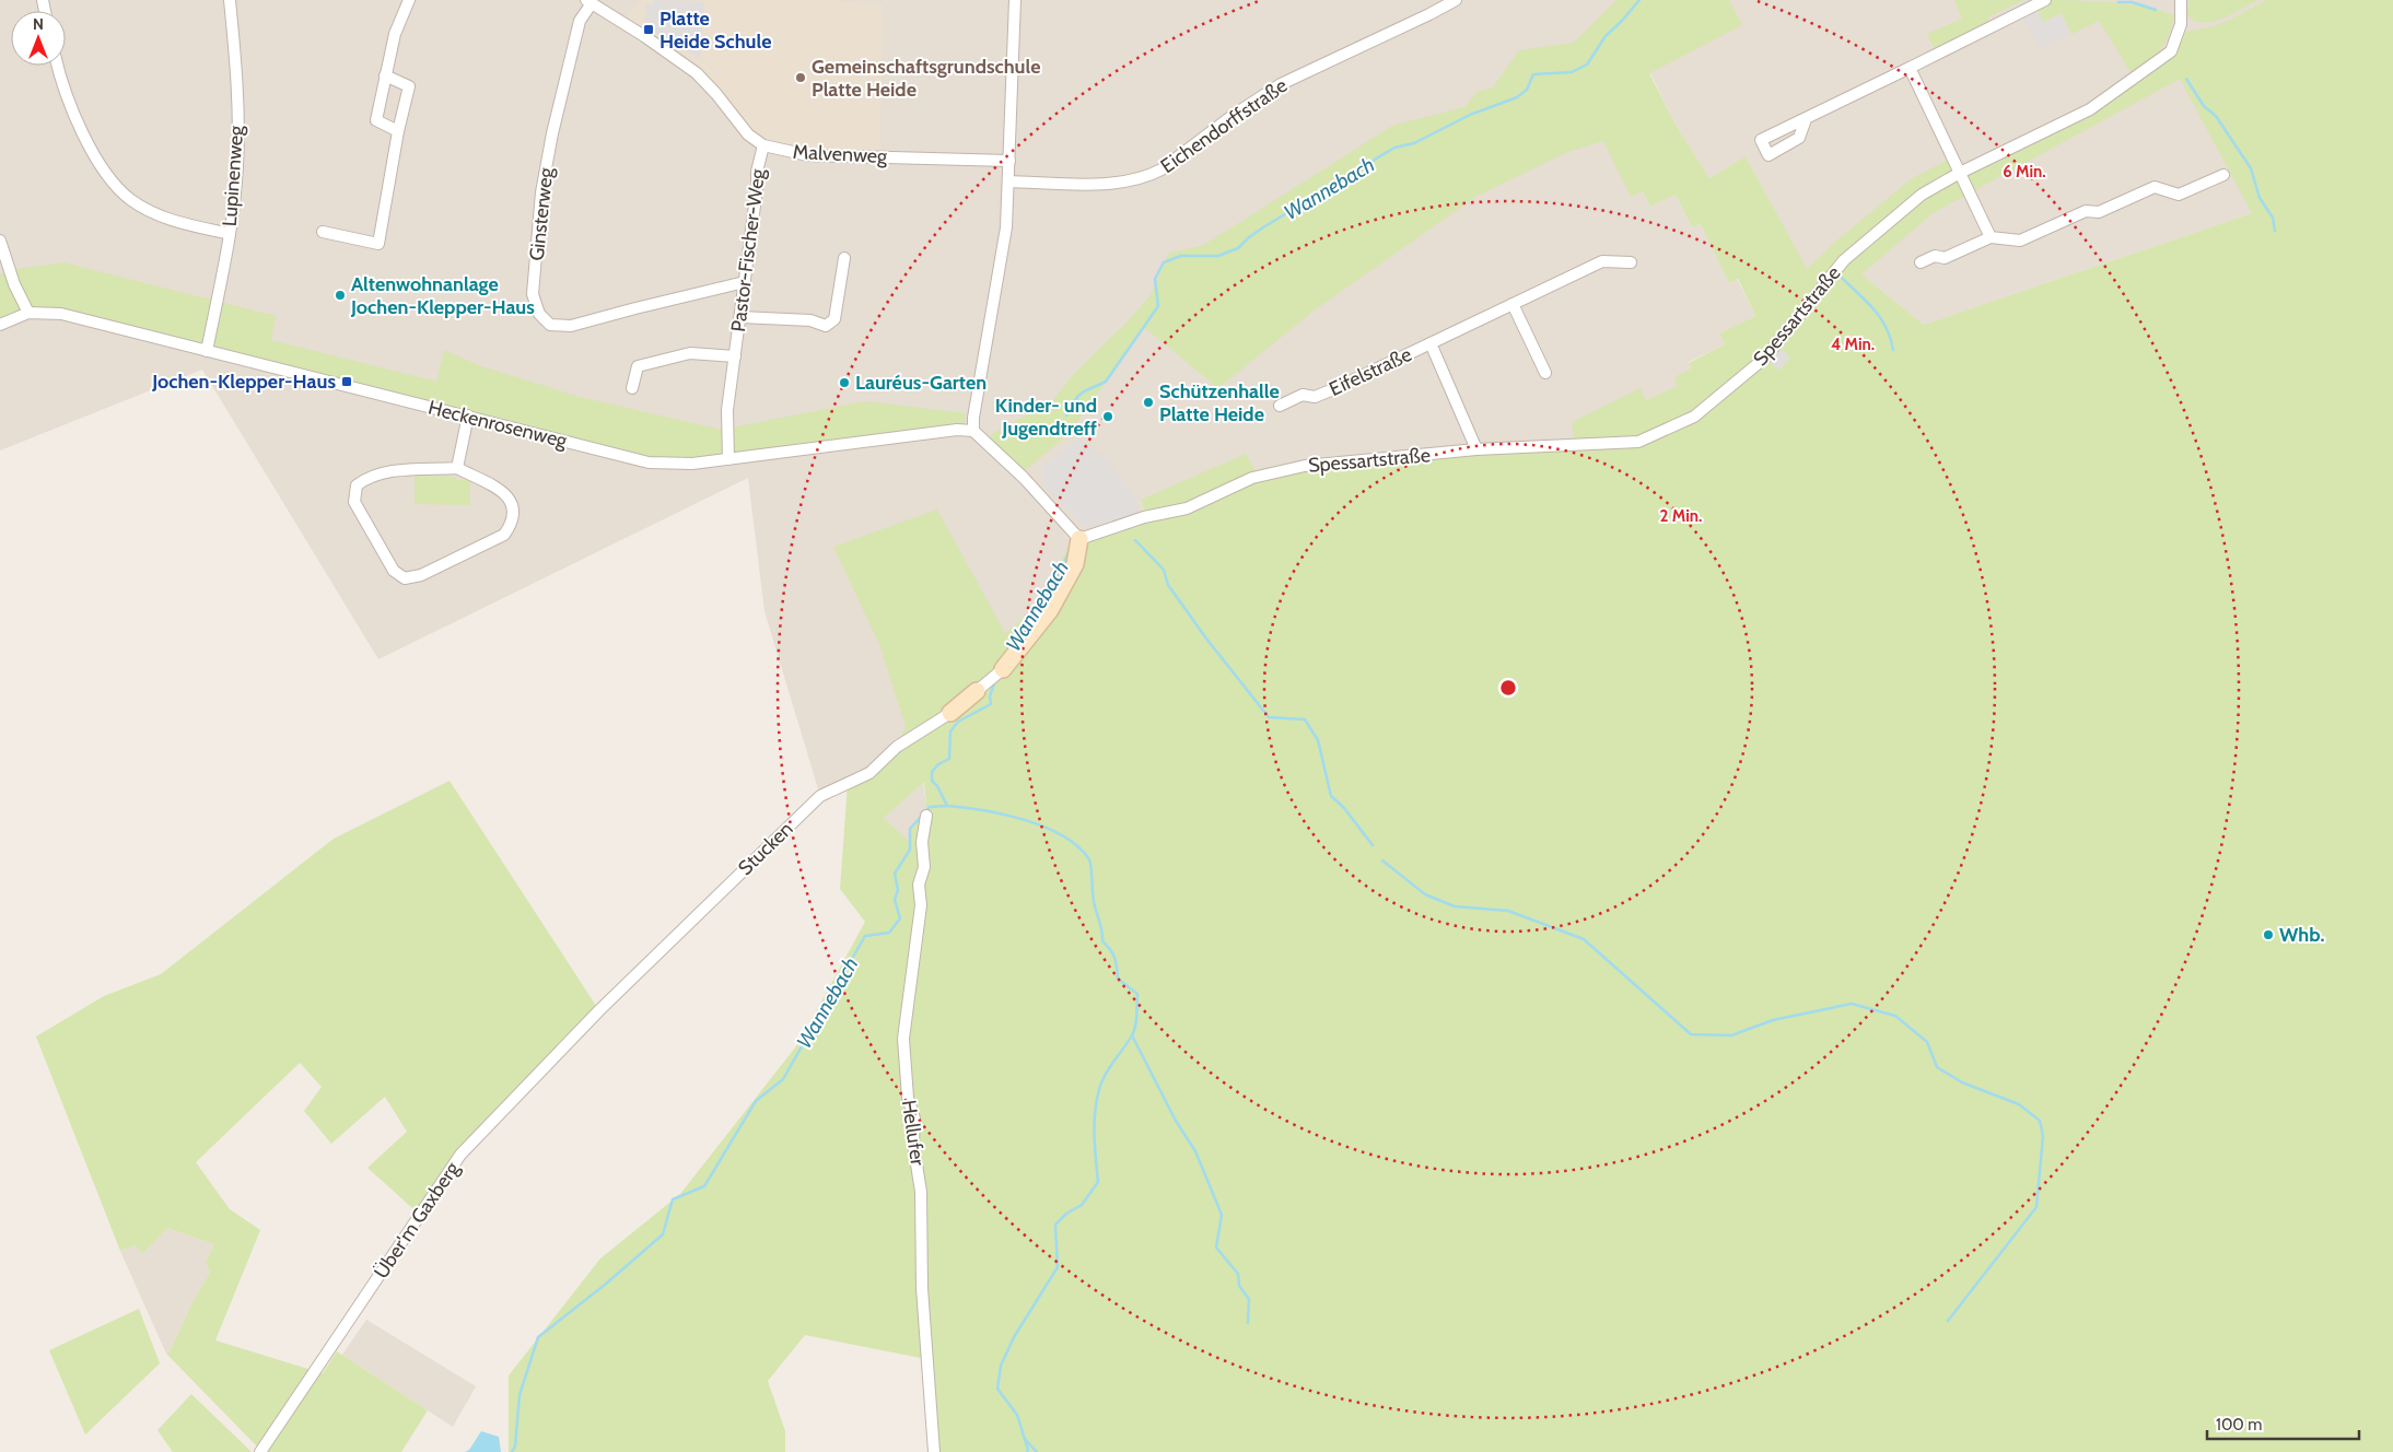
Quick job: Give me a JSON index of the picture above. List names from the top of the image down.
{
  "streets": {
    "street": [
      "Eichendorffstraße",
      "Malvenweg",
      "Lupinenweg",
      "Ginsterweg",
      "Pastor-Fischer-Weg",
      "Spessartstraße",
      "Eifelstraße",
      "Heckenrosenweg",
      "Stucken",
      "Hellufer",
      "Über'm Gaxberg"
    ]
  },
  "crossings": [
    ["Malvenweg", "Ginsterweg"],
    ["Malvenweg", "Pastor-Fischer-Weg"],
    ["Lupinenweg", "Heckenrosenweg"],
    ["Ginsterweg", "Pastor-Fischer-Weg"],
    ["Pastor-Fischer-Weg", "Heckenrosenweg"],
    ["Spessartstraße", "Eifelstraße"],
    ["Stucken", "Über'm Gaxberg"]
  ],
  "water": ["Wannebach"],
  "places": {
    "transit": ["Platte Heide Schule", "Jochen-Klepper-Haus"],
    "other": [
      "Gemeinschaftsgrundschule Platte Heide",
      "Altenwohnanlage Jochen-Klepper-Haus",
      "Lauréus-Garten",
      "Schützenhalle Platte Heide",
      "Kinder- und Jugendtreff",
      "Whb."
    ]
  },
  "scale_bar": "100 m",
  "north": "top",
  "rings": ["6 Min.", "4 Min.", "2 Min."]
}
